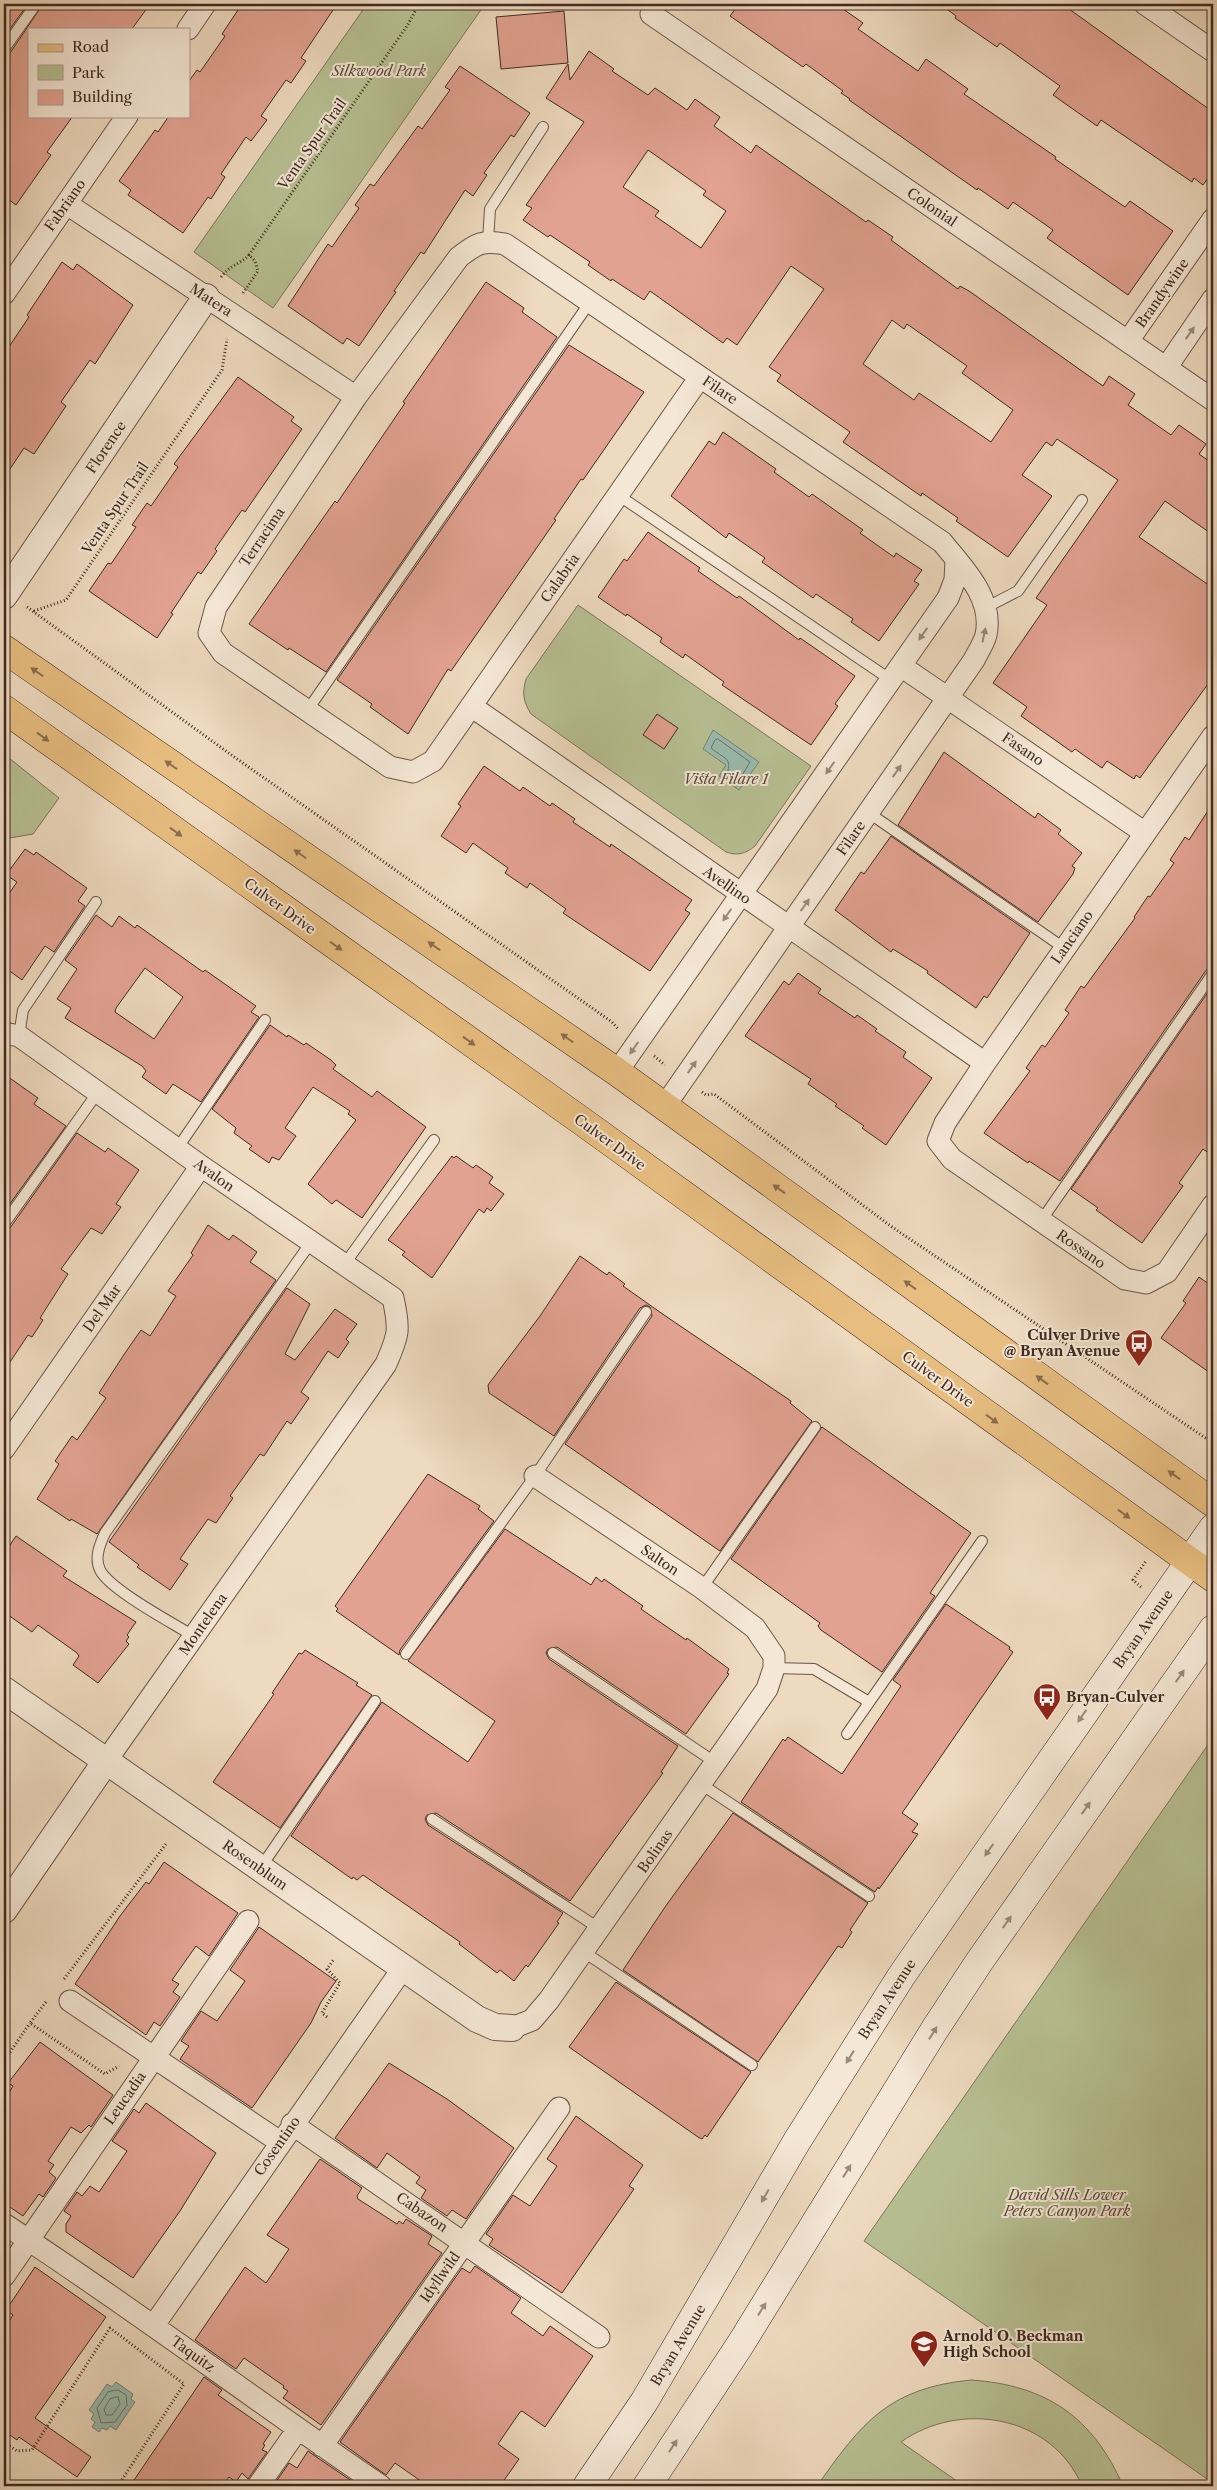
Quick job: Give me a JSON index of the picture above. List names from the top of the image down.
{
  "streets": {
    "main road": ["Culver Drive", "Bryan Avenue"],
    "street": [
      "Fabriano",
      "Colonial",
      "Brandywine",
      "Matera",
      "Filare",
      "Florence",
      "Terracima",
      "Calabria",
      "Fasano",
      "Avellino",
      "Lanciano",
      "Avalon",
      "Rossano",
      "Del Mar",
      "Salton",
      "Montelena",
      "Bolinas",
      "Rosenblum",
      "Leucadia",
      "Cosentino",
      "Cabazon",
      "Idyllwild",
      "Taquitz"
    ],
    "path": ["Venta Spur Trail"]
  },
  "crossings": [
    ["Fabriano", "Matera"],
    ["Colonial", "Brandywine"],
    ["Matera", "Florence"],
    ["Matera", "Terracima"],
    ["Filare", "Terracima"],
    ["Filare", "Calabria"],
    ["Filare", "Fasano"],
    ["Filare", "Avellino"],
    ["Terracima", "Calabria"],
    ["Calabria", "Avellino"],
    ["Fasano", "Lanciano"],
    ["Avellino", "Lanciano"],
    ["Culver Drive", "Bryan Avenue"],
    ["Lanciano", "Rossano"],
    ["Avalon", "Del Mar"],
    ["Avalon", "Montelena"],
    ["Salton", "Bolinas"],
    ["Montelena", "Rosenblum"],
    ["Bolinas", "Rosenblum"],
    ["Rosenblum", "Cosentino"],
    ["Leucadia", "Taquitz"],
    ["Cosentino", "Cabazon"],
    ["Cosentino", "Taquitz"],
    ["Cabazon", "Idyllwild"],
    ["Idyllwild", "Taquitz"]
  ],
  "parks": ["Silkwood Park", "Vista Filare 1", "David Sills Lower Peters Canyon Park"],
  "places": {
    "bus stop": ["Culver Drive @ Bryan Avenue", "Bryan-Culver"],
    "school or university": ["Arnold O. Beckman High School"]
  },
  "legend": ["Road", "Park", "Building"]
}
